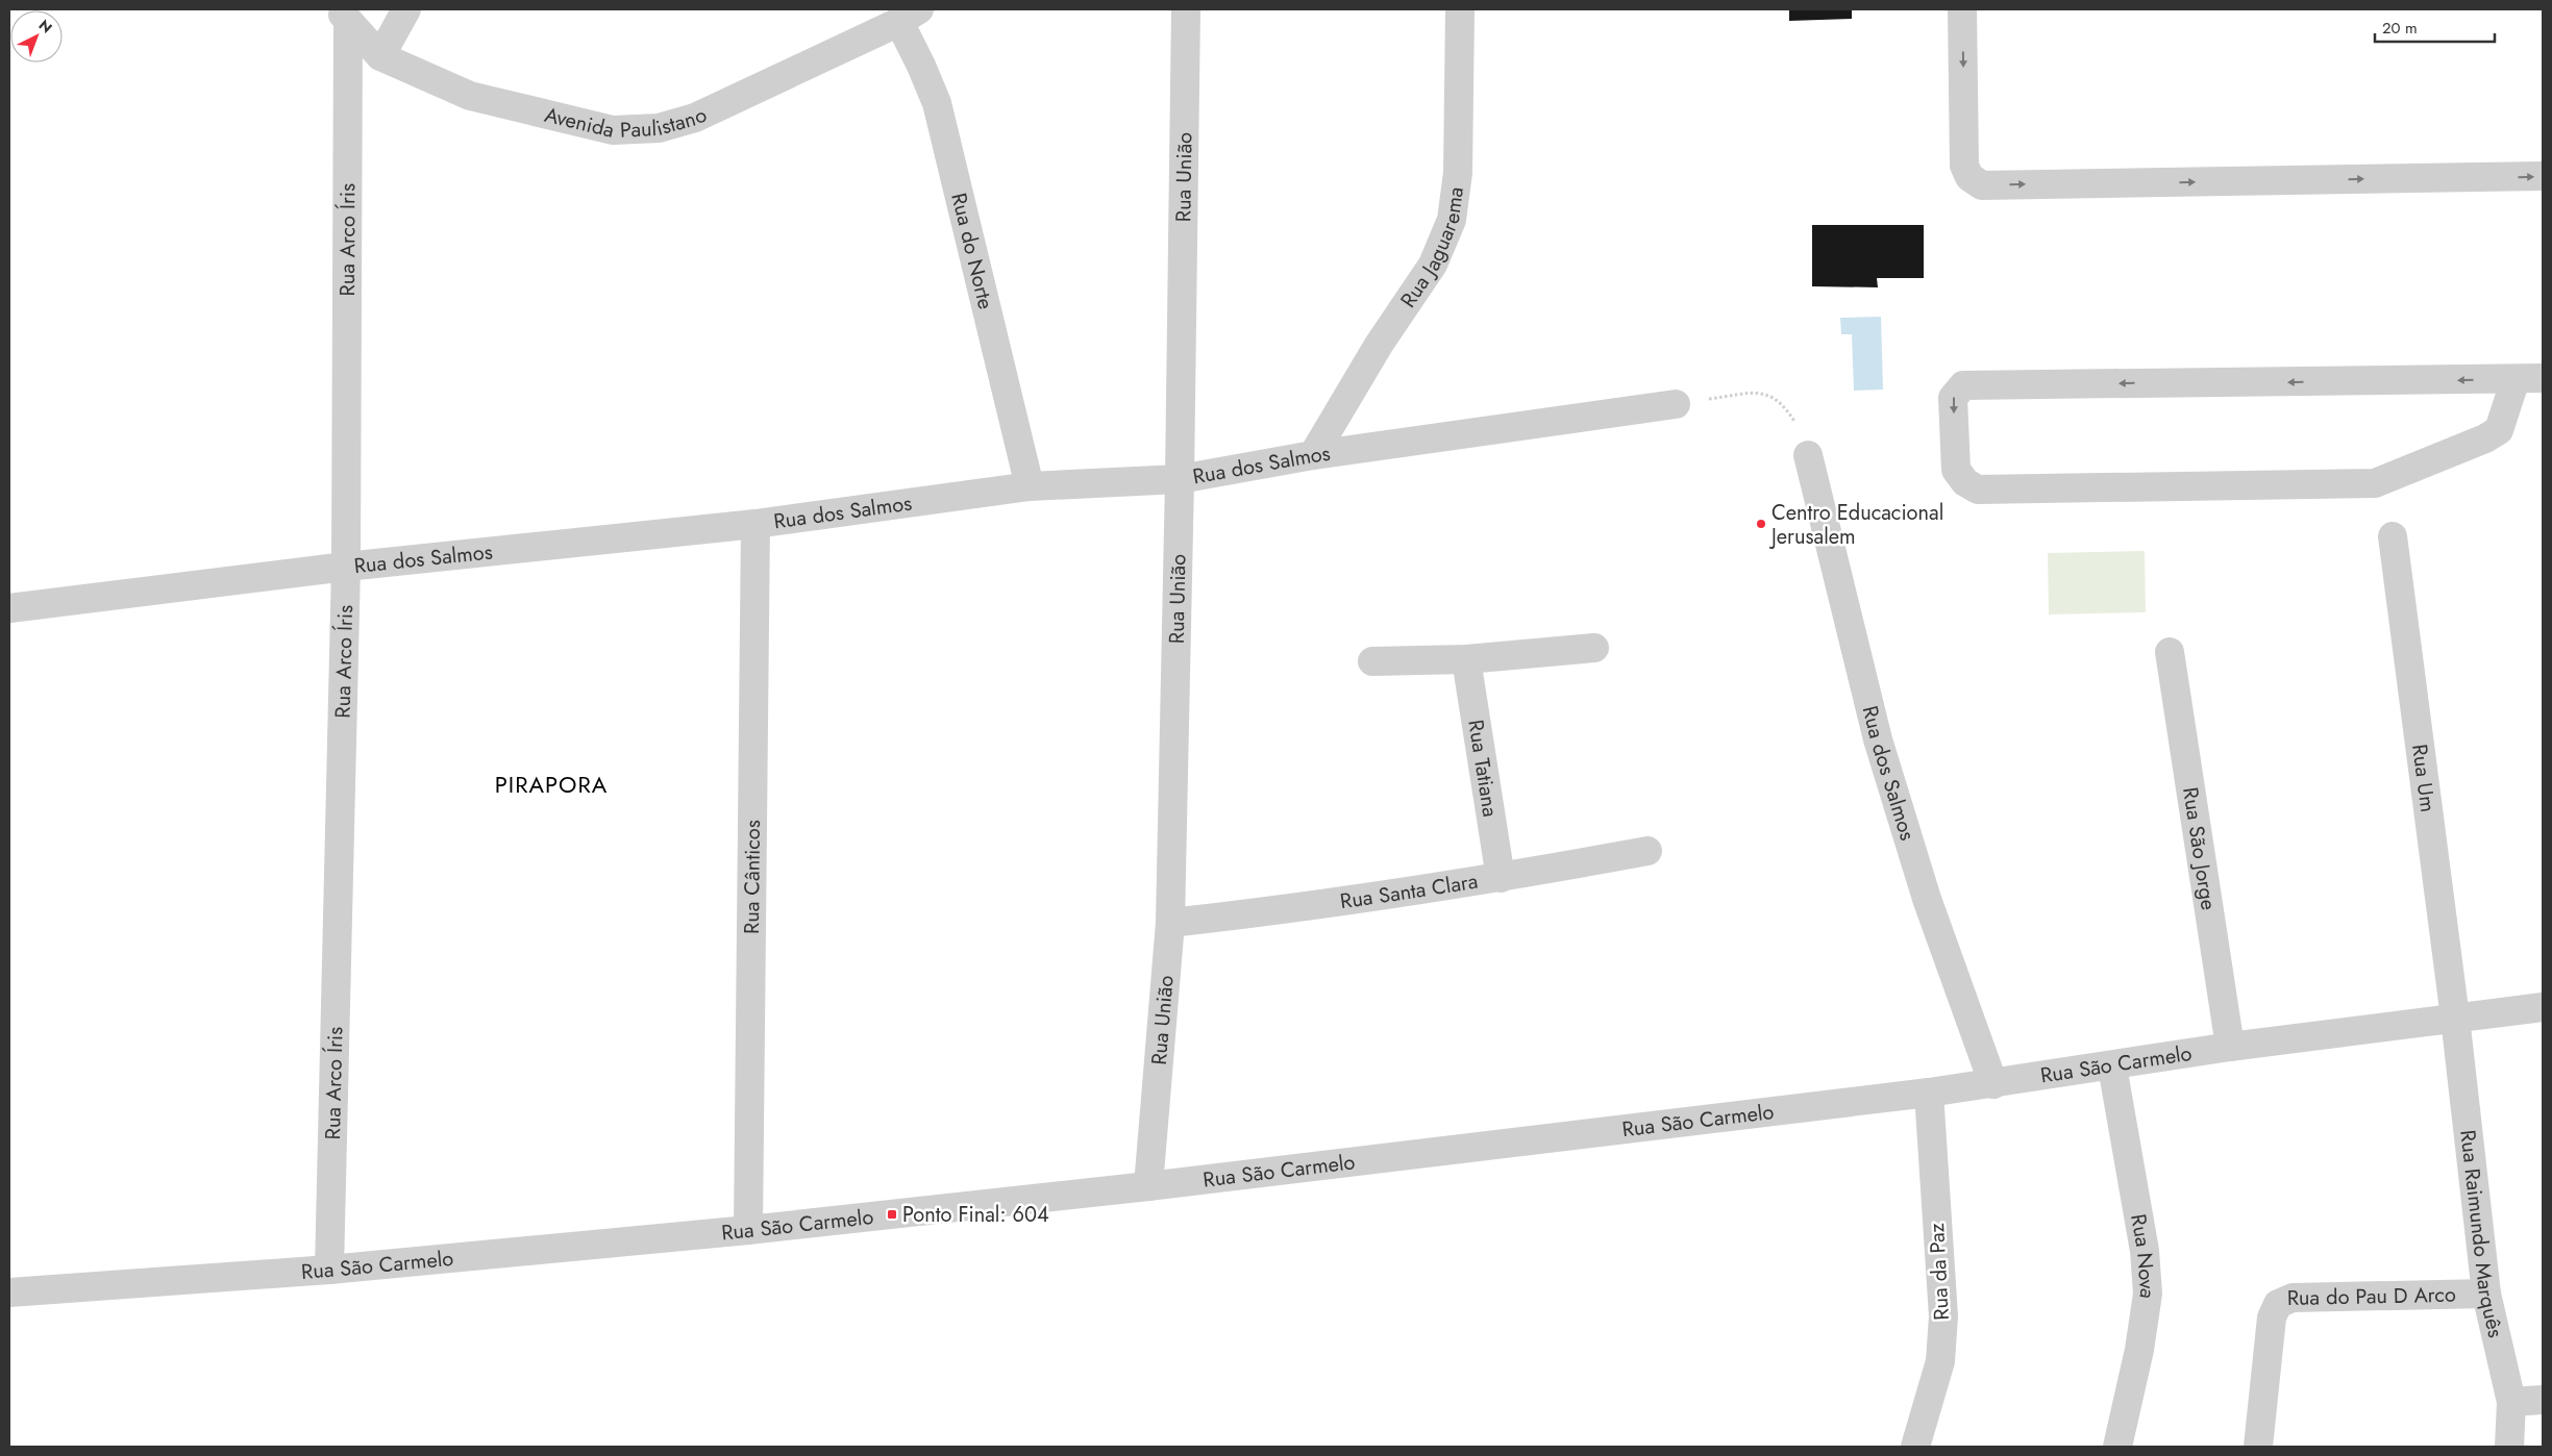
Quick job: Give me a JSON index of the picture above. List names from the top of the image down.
{
  "streets": {
    "street": [
      "Avenida Paulistano",
      "Rua União",
      "Rua Arco Íris",
      "Rua Jaguarema",
      "Rua do Norte",
      "Rua dos Salmos",
      "Rua Tatiana",
      "Rua Um",
      "Rua São Jorge",
      "Rua Cânticos",
      "Rua Santa Clara",
      "Rua São Carmelo",
      "Rua Raimundo Marquês",
      "Rua Nova",
      "Rua da Paz",
      "Rua do Pau D Arco"
    ]
  },
  "crossings": [
    ["Avenida Paulistano", "Rua Arco Íris"],
    ["Avenida Paulistano", "Rua do Norte"],
    ["Rua União", "Rua dos Salmos"],
    ["Rua União", "Rua Santa Clara"],
    ["Rua União", "Rua São Carmelo"],
    ["Rua Arco Íris", "Rua dos Salmos"],
    ["Rua Arco Íris", "Rua São Carmelo"],
    ["Rua Jaguarema", "Rua dos Salmos"],
    ["Rua do Norte", "Rua dos Salmos"],
    ["Rua dos Salmos", "Rua Cânticos"],
    ["Rua dos Salmos", "Rua São Carmelo"],
    ["Rua Tatiana", "Rua Santa Clara"],
    ["Rua Um", "Rua São Carmelo"],
    ["Rua Um", "Rua Raimundo Marquês"],
    ["Rua São Jorge", "Rua São Carmelo"],
    ["Rua Cânticos", "Rua São Carmelo"],
    ["Rua São Carmelo", "Rua Raimundo Marquês"],
    ["Rua São Carmelo", "Rua Nova"],
    ["Rua São Carmelo", "Rua da Paz"],
    ["Rua Raimundo Marquês", "Rua do Pau D Arco"]
  ],
  "districts": ["PIRAPORA"],
  "places": {
    "other": ["Centro Educacional Jerusalem"],
    "transit": ["Ponto Final: 604"]
  },
  "scale_bar": "20 m",
  "north": "top right"
}
